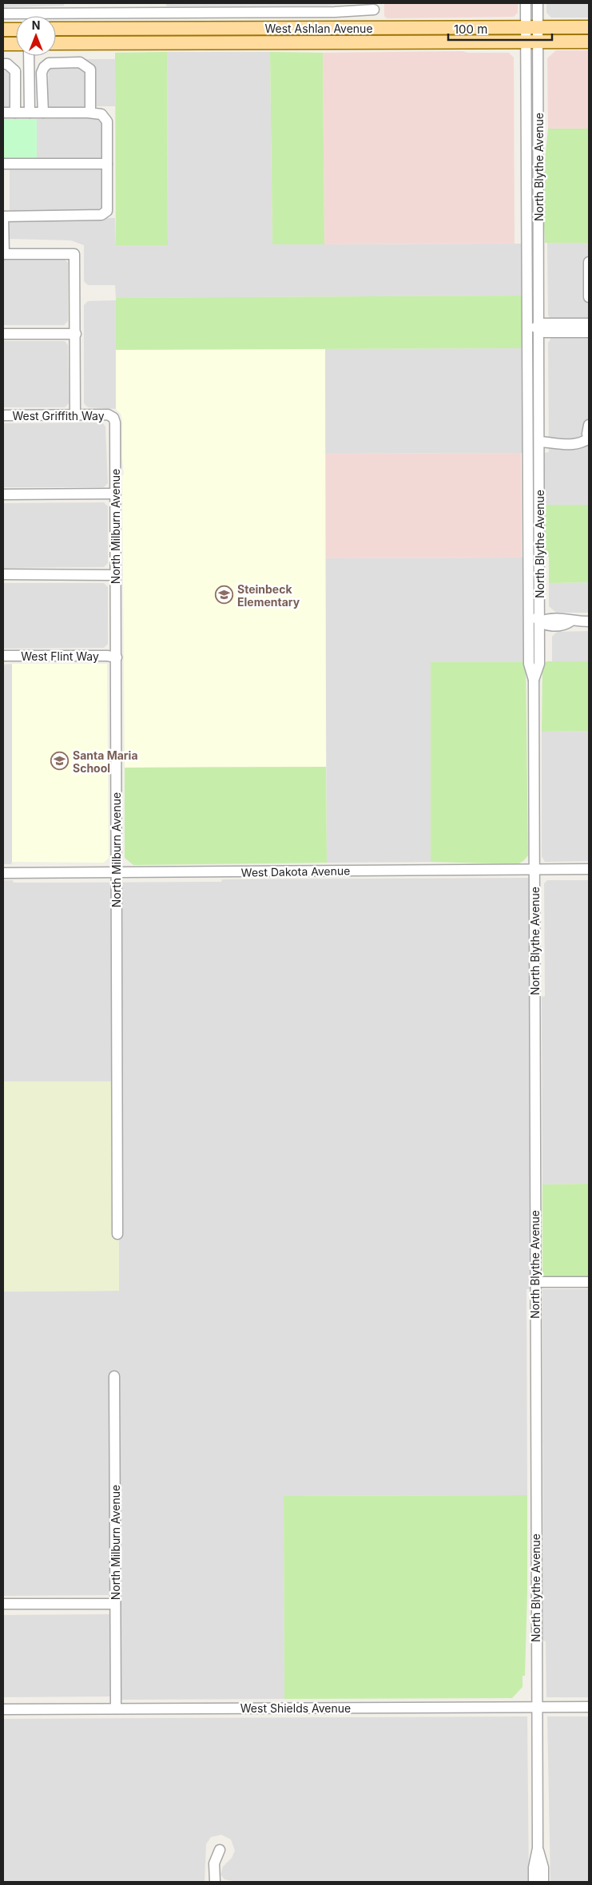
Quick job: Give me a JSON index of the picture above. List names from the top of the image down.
{
  "streets": {
    "main road": ["West Ashlan Avenue"],
    "street": [
      "North Blythe Avenue",
      "West Griffith Way",
      "North Milburn Avenue",
      "West Flint Way",
      "West Dakota Avenue",
      "West Shields Avenue"
    ]
  },
  "crossings": [
    ["West Ashlan Avenue", "North Blythe Avenue"],
    ["North Blythe Avenue", "West Dakota Avenue"],
    ["North Blythe Avenue", "West Shields Avenue"],
    ["West Griffith Way", "North Milburn Avenue"],
    ["North Milburn Avenue", "West Flint Way"],
    ["North Milburn Avenue", "West Dakota Avenue"],
    ["North Milburn Avenue", "West Shields Avenue"]
  ],
  "places": {
    "school or university": ["Steinbeck Elementary", "Santa Maria School"]
  },
  "scale_bar": "100 m",
  "north": "top"
}
